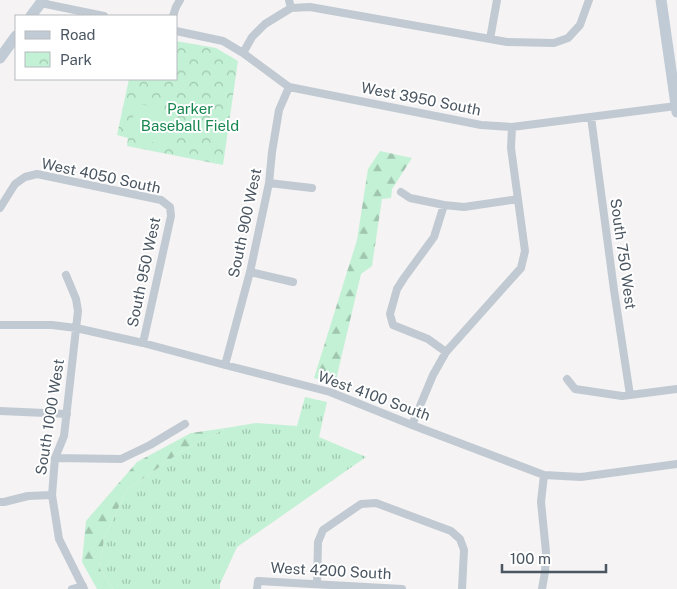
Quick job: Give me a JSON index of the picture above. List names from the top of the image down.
{
  "streets": {
    "street": [
      "West 3950 South",
      "West 4050 South",
      "South 900 West",
      "South 750 West",
      "South 950 West",
      "West 4100 South",
      "South 1000 West",
      "West 4200 South"
    ]
  },
  "crossings": [
    ["West 3950 South", "South 900 West"],
    ["West 3950 South", "South 750 West"],
    ["West 4050 South", "South 950 West"],
    ["South 900 West", "West 4100 South"],
    ["South 950 West", "West 4100 South"],
    ["West 4100 South", "South 1000 West"]
  ],
  "parks": ["Parker Baseball Field"],
  "legend": ["Road", "Park"],
  "scale_bar": "100 m"
}
